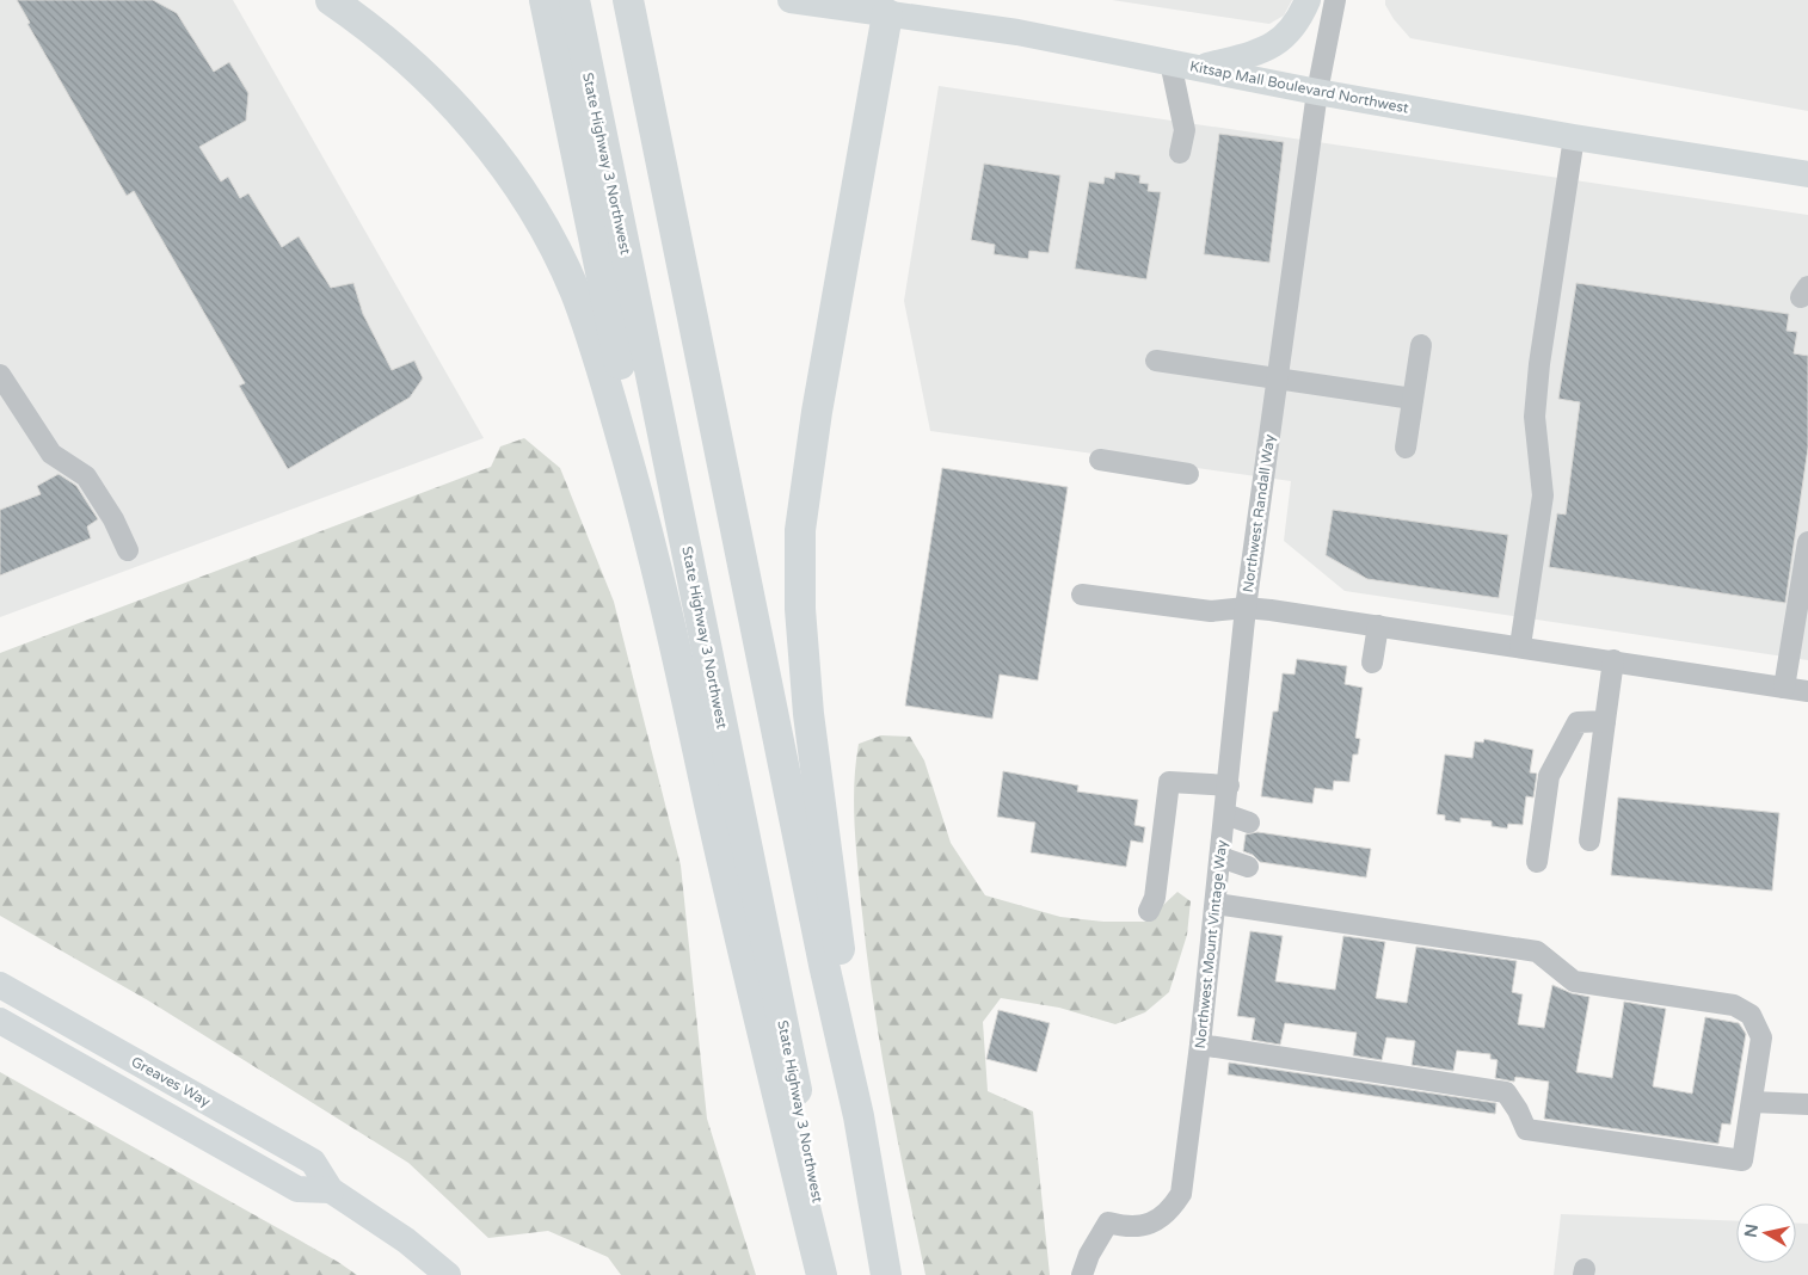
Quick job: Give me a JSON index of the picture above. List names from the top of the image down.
{
  "streets": {
    "highway": ["State Highway 3 Northwest"],
    "main road": ["Kitsap Mall Boulevard Northwest", "Greaves Way"],
    "street": ["Northwest Randall Way", "Northwest Mount Vintage Way"]
  },
  "crossings": [
    ["Kitsap Mall Boulevard Northwest", "Northwest Randall Way"],
    ["Northwest Randall Way", "Northwest Mount Vintage Way"]
  ],
  "north": "left"
}
